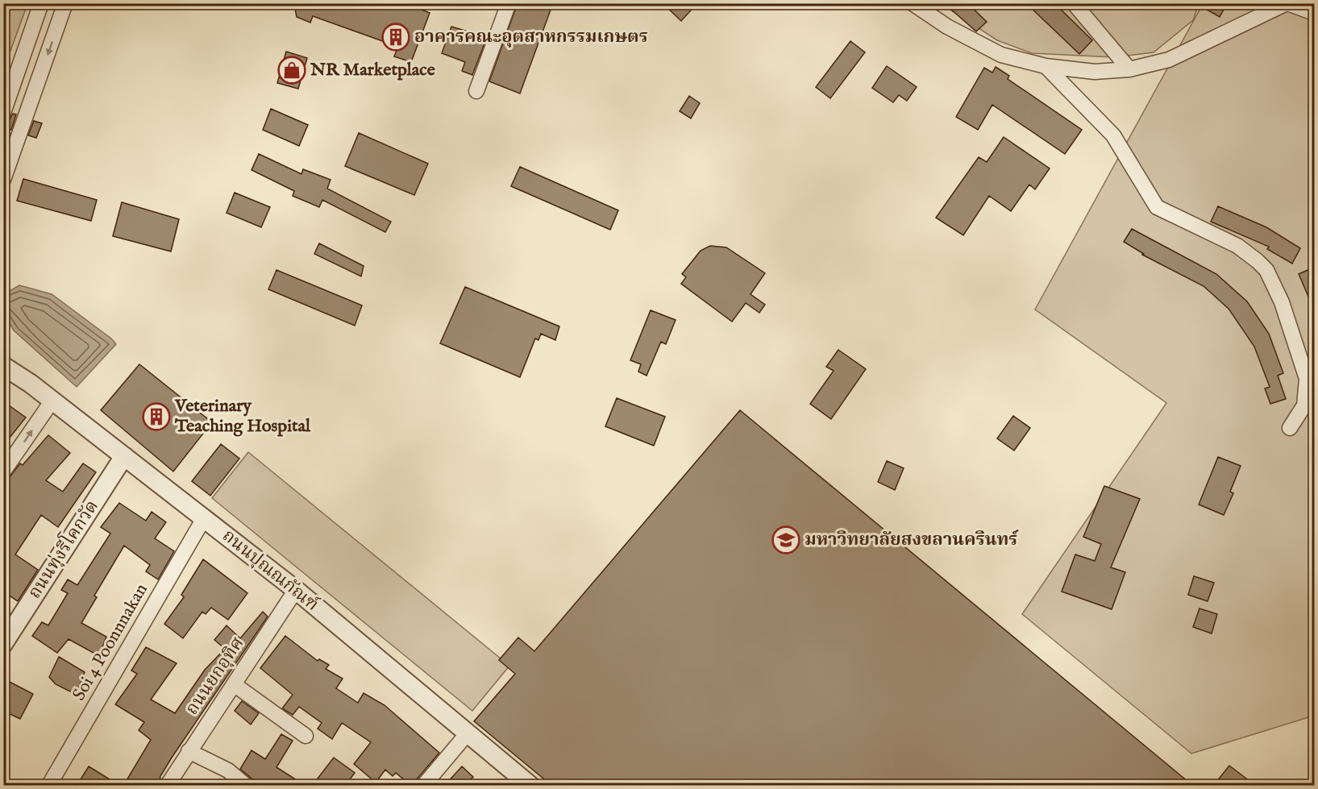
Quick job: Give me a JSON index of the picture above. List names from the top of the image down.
{
  "streets": {
    "street": [
      "ถนนทุ่งรีโคกวัด",
      "ถนนปุณณกัณฑ์",
      "Soi 4 Poonnnakan",
      "ถนนยกอุทิศ"
    ]
  },
  "crossings": [
    ["ถนนทุ่งรีโคกวัด", "ถนนปุณณกัณฑ์"],
    ["ถนนปุณณกัณฑ์", "Soi 4 Poonnnakan"],
    ["ถนนปุณณกัณฑ์", "ถนนยกอุทิศ"]
  ],
  "places": {
    "building": ["อาคารคณะอุตสาหกรรมเกษตร", "Veterinary Teaching Hospital"],
    "shop": ["NR Marketplace"],
    "school or university": ["มหาวิทยาลัยสงขลานครินทร์"]
  }
}
